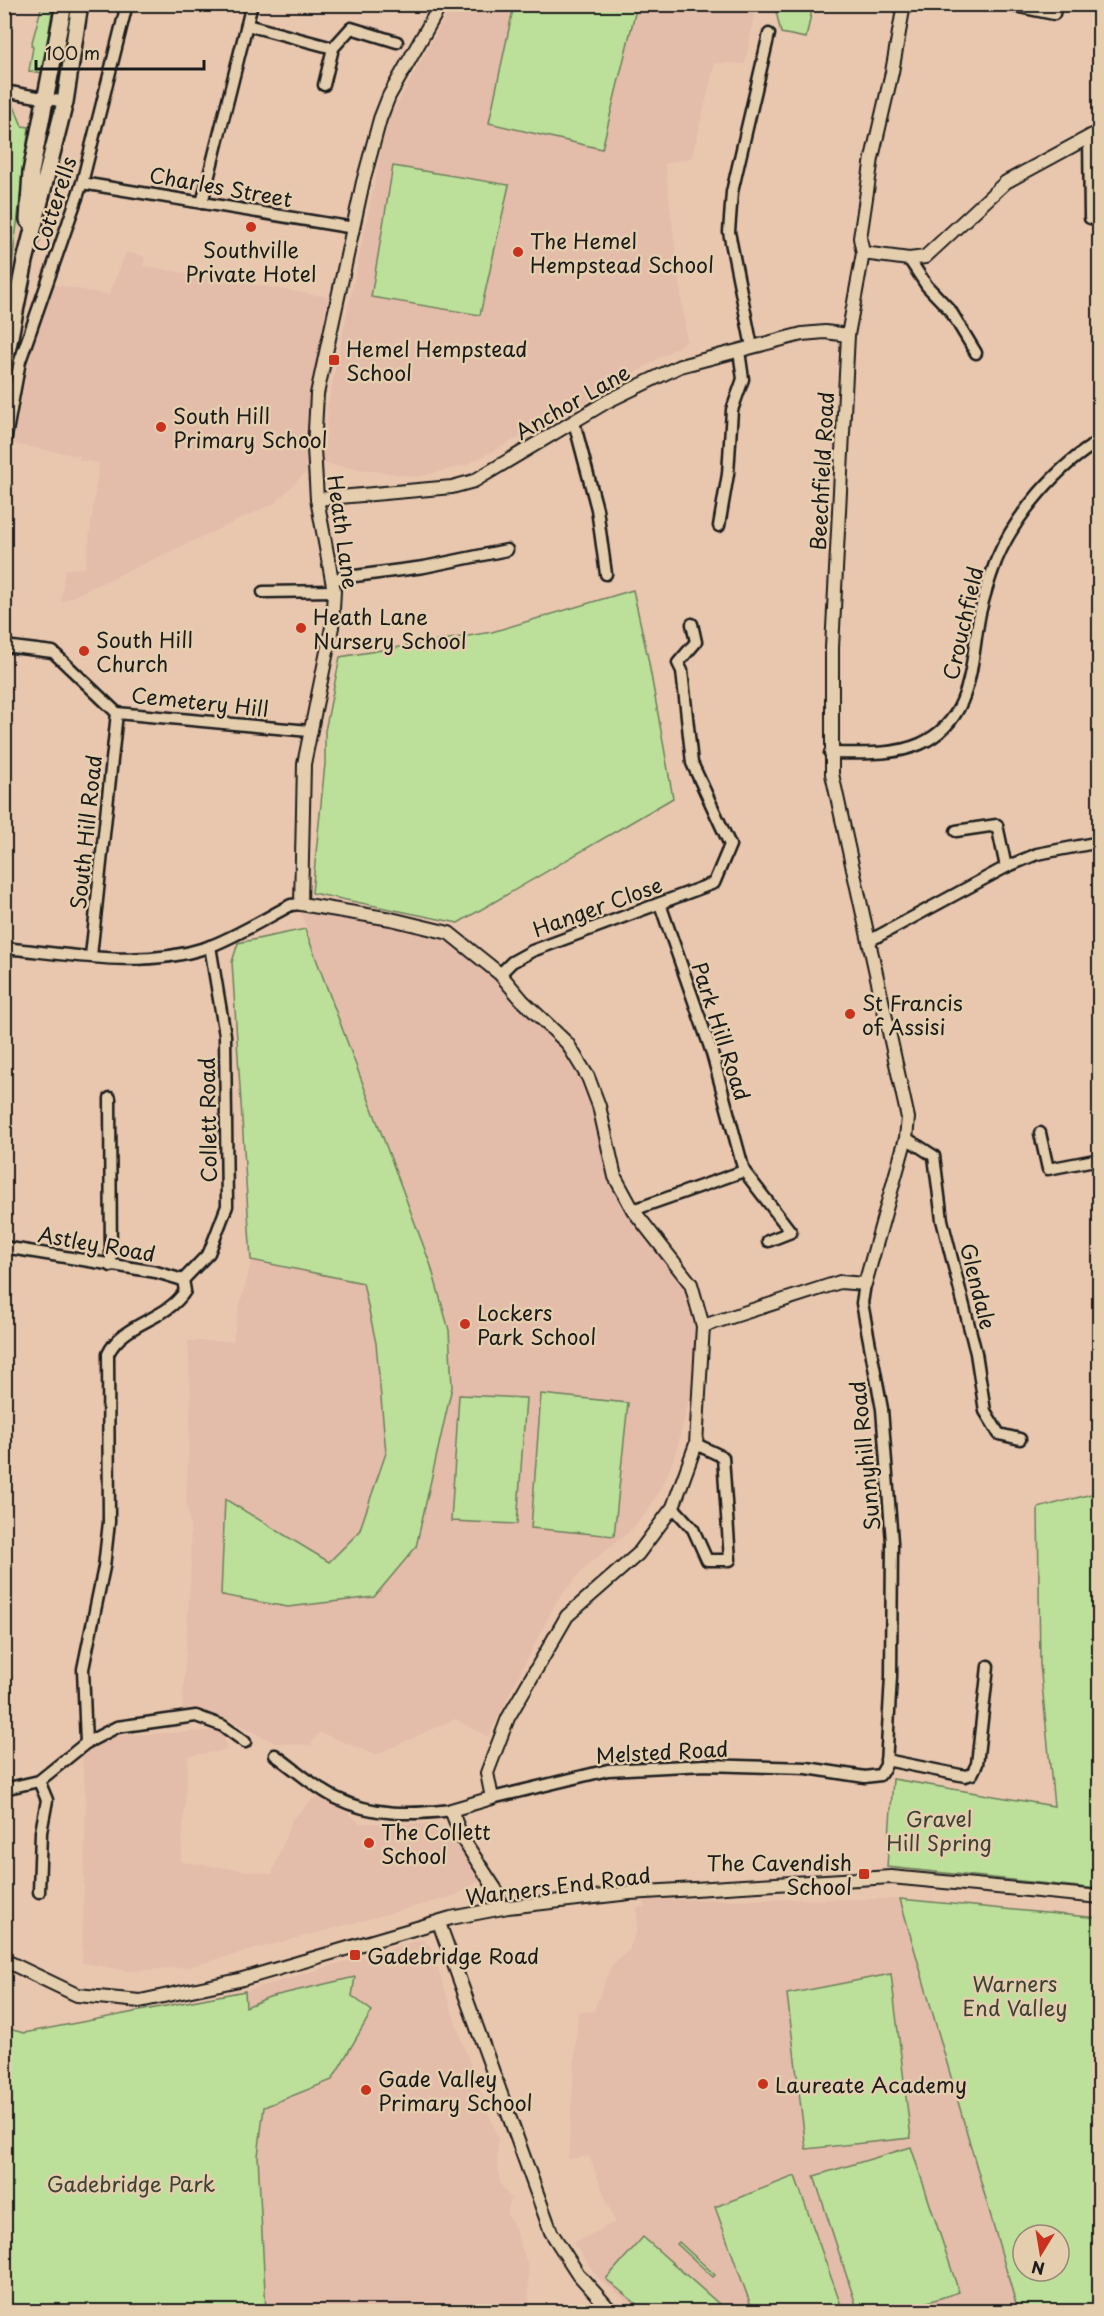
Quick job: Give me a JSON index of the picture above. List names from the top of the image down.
{
  "streets": {
    "street": [
      "Charles Street",
      "Cotterells",
      "Anchor Lane",
      "Beechfield Road",
      "Heath Lane",
      "Crouchfield",
      "Cemetery Hill",
      "South Hill Road",
      "Hanger Close",
      "Park Hill Road",
      "Collett Road",
      "Astley Road",
      "Glendale",
      "Sunnyhill Road",
      "Melsted Road",
      "Warners End Road"
    ]
  },
  "crossings": [
    ["Charles Street", "Cotterells"],
    ["Charles Street", "Heath Lane"],
    ["Anchor Lane", "Beechfield Road"],
    ["Anchor Lane", "Heath Lane"],
    ["Beechfield Road", "Crouchfield"],
    ["Beechfield Road", "Glendale"],
    ["Beechfield Road", "Sunnyhill Road"],
    ["Heath Lane", "Cemetery Hill"],
    ["Cemetery Hill", "South Hill Road"],
    ["Hanger Close", "Park Hill Road"],
    ["Collett Road", "Astley Road"],
    ["Glendale", "Sunnyhill Road"],
    ["Sunnyhill Road", "Melsted Road"]
  ],
  "parks": ["Gravel Hill Spring", "Warners End Valley", "Gadebridge Park"],
  "places": {
    "other": [
      "Southville Private Hotel",
      "The Hemel Hempstead School",
      "South Hill Primary School",
      "Heath Lane Nursery School",
      "South Hill Church",
      "St Francis of Assisi",
      "Lockers Park School",
      "The Collett School",
      "Laureate Academy",
      "Gade Valley Primary School"
    ],
    "transit": ["Hemel Hempstead School", "The Cavendish School", "Gadebridge Road"]
  },
  "scale_bar": "100 m",
  "north": "bottom"
}
